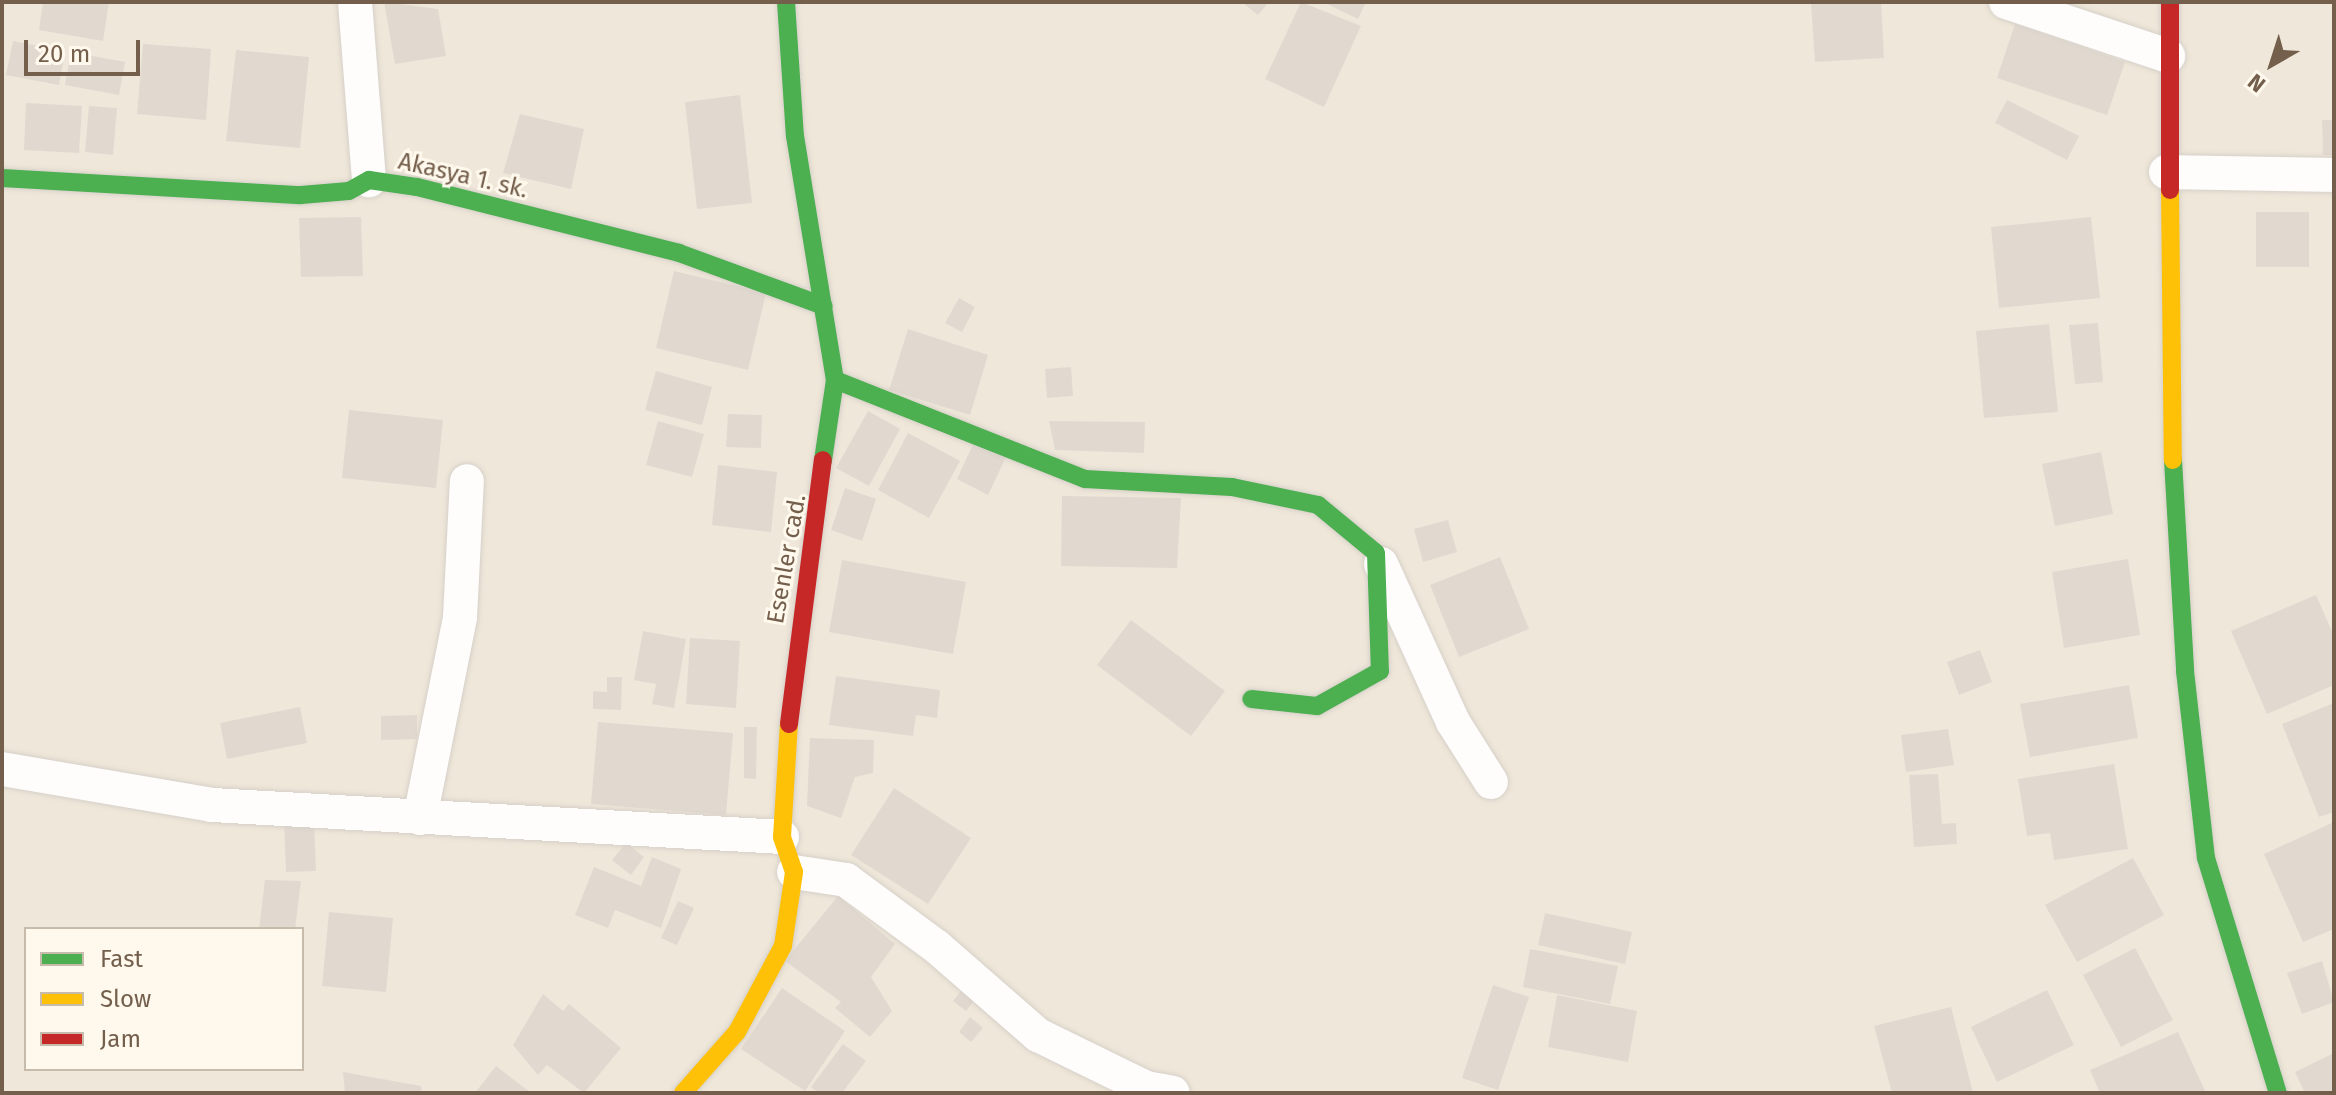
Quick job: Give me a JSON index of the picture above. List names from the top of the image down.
{
  "streets": {
    "street": ["Akasya 1. sk.", "Esenler cad."]
  },
  "crossings": [
    ["Akasya 1. sk.", "Esenler cad."]
  ],
  "legend": ["Fast", "Slow", "Jam"],
  "scale_bar": "20 m",
  "north": "bottom left"
}
